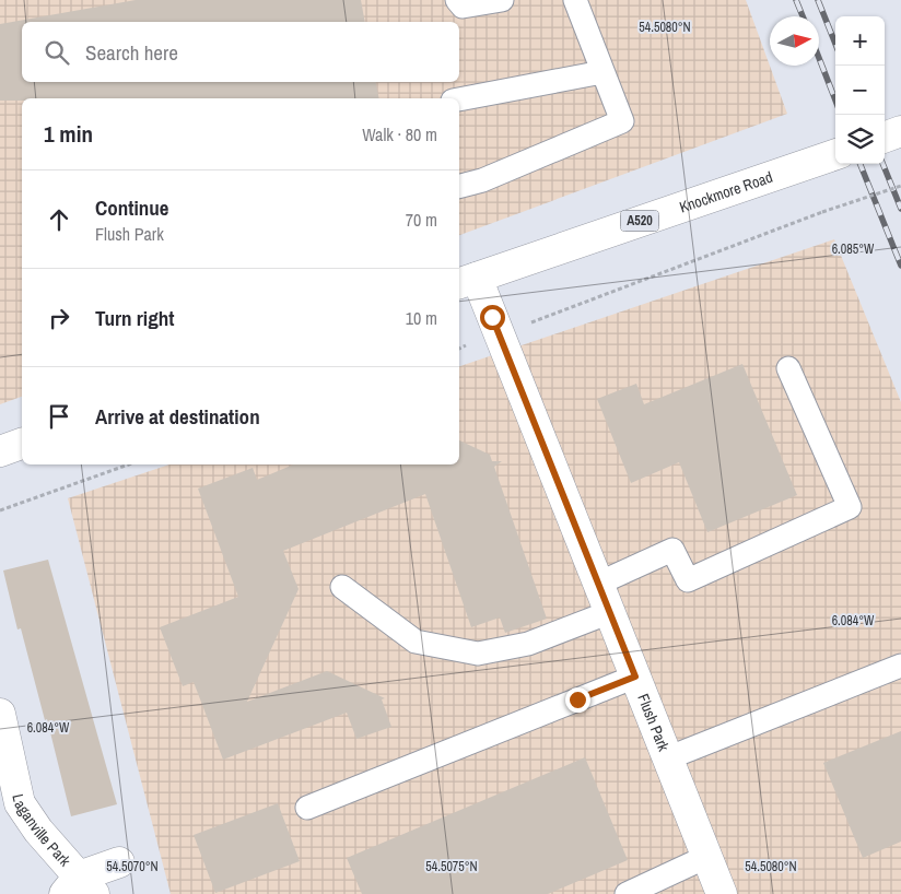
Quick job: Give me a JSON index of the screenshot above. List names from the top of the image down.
{
  "streets": {
    "street": [
      "Knockmore Road",
      "A520",
      "Flush Park",
      "Laganville Park"
    ]
  },
  "crossings": [
    ["Knockmore Road", "Flush Park"]
  ],
  "north": "right",
  "page": {
    "map_buttons": ["+", "−"],
    "search": "Search here",
    "heading": ["1 min", "Walk · 80 m"],
    "list": [
      ["Continue", "Flush Park", "70 m"],
      ["Turn right", "10 m"],
      "Arrive at destination"
    ]
  },
  "coordinates": [
    "54.5080°N",
    "6.085°W",
    "6.084°W",
    "54.5070°N",
    "54.5075°N"
  ]
}
